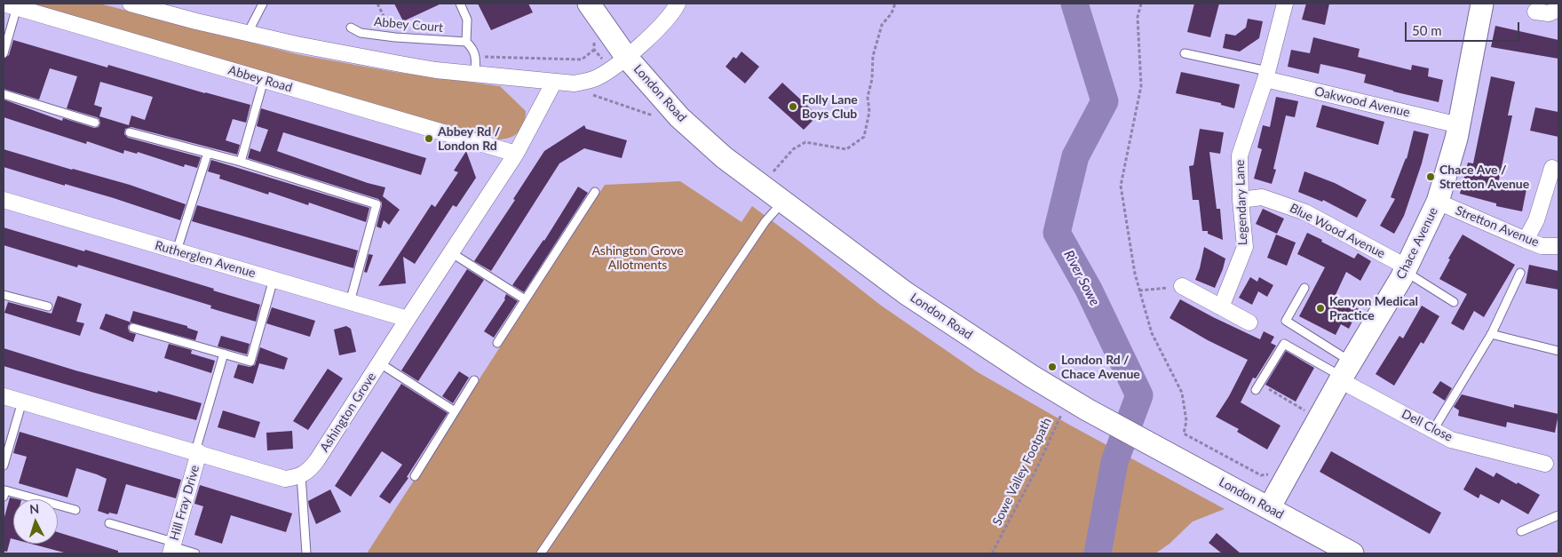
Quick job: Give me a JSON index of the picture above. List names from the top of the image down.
{
  "streets": {
    "main road": ["London Road", "Chace Avenue"],
    "street": [
      "Abbey Road",
      "Oakwood Avenue",
      "Legendary Lane",
      "Stretton Avenue",
      "Blue Wood Avenue",
      "Rutherglen Avenue",
      "Ashington Grove",
      "Dell Close",
      "Hill Fray Drive"
    ],
    "lane": ["Abbey Court"],
    "path": ["Sowe Valley Footpath"]
  },
  "crossings": [
    ["Abbey Road", "Ashington Grove"],
    ["London Road", "Chace Avenue"],
    ["London Road", "Sowe Valley Footpath"],
    ["Oakwood Avenue", "Legendary Lane"],
    ["Oakwood Avenue", "Chace Avenue"],
    ["Legendary Lane", "Blue Wood Avenue"],
    ["Stretton Avenue", "Chace Avenue"],
    ["Blue Wood Avenue", "Chace Avenue"],
    ["Chace Avenue", "Dell Close"],
    ["Rutherglen Avenue", "Ashington Grove"]
  ],
  "water": ["River Sowe"],
  "parks": ["Ashington Grove Allotments"],
  "places": [
    "Folly Lane Boys Club",
    "Abbey Rd / London Rd",
    "Chace Ave / Stretton Avenue",
    "Kenyon Medical Practice",
    "London Rd / Chace Avenue"
  ],
  "scale_bar": "50 m",
  "north": "top"
}
